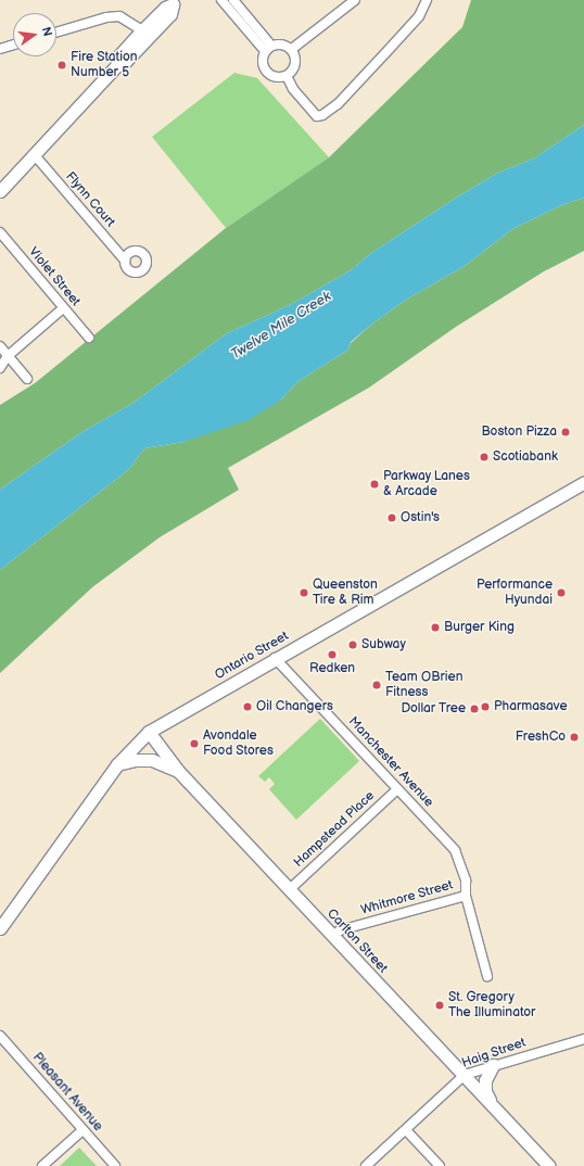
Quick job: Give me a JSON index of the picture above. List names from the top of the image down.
{
  "streets": {
    "main road": ["Ontario Street", "Carlton Street"],
    "street": [
      "Flynn Court",
      "Violet Street",
      "Manchester Avenue",
      "Hampstead Place",
      "Whitmore Street",
      "Haig Street",
      "Pleasant Avenue"
    ]
  },
  "crossings": [
    ["Ontario Street", "Manchester Avenue"],
    ["Ontario Street", "Carlton Street"],
    ["Manchester Avenue", "Hampstead Place"],
    ["Manchester Avenue", "Whitmore Street"],
    ["Hampstead Place", "Carlton Street"],
    ["Whitmore Street", "Carlton Street"],
    ["Carlton Street", "Haig Street"]
  ],
  "water": ["Twelve Mile Creek"],
  "places": [
    "Fire Station Number 5",
    "Boston Pizza",
    "Scotiabank",
    "Parkway Lanes & Arcade",
    "Ostin's",
    "Queenston Tire & Rim",
    "Performance Hyundai",
    "Burger King",
    "Subway",
    "Redken",
    "Team OBrien Fitness",
    "Oil Changers",
    "Pharmasave",
    "Dollar Tree",
    "FreshCo",
    "Avondale Food Stores",
    "St. Gregory The Illuminator"
  ],
  "north": "right"
}
